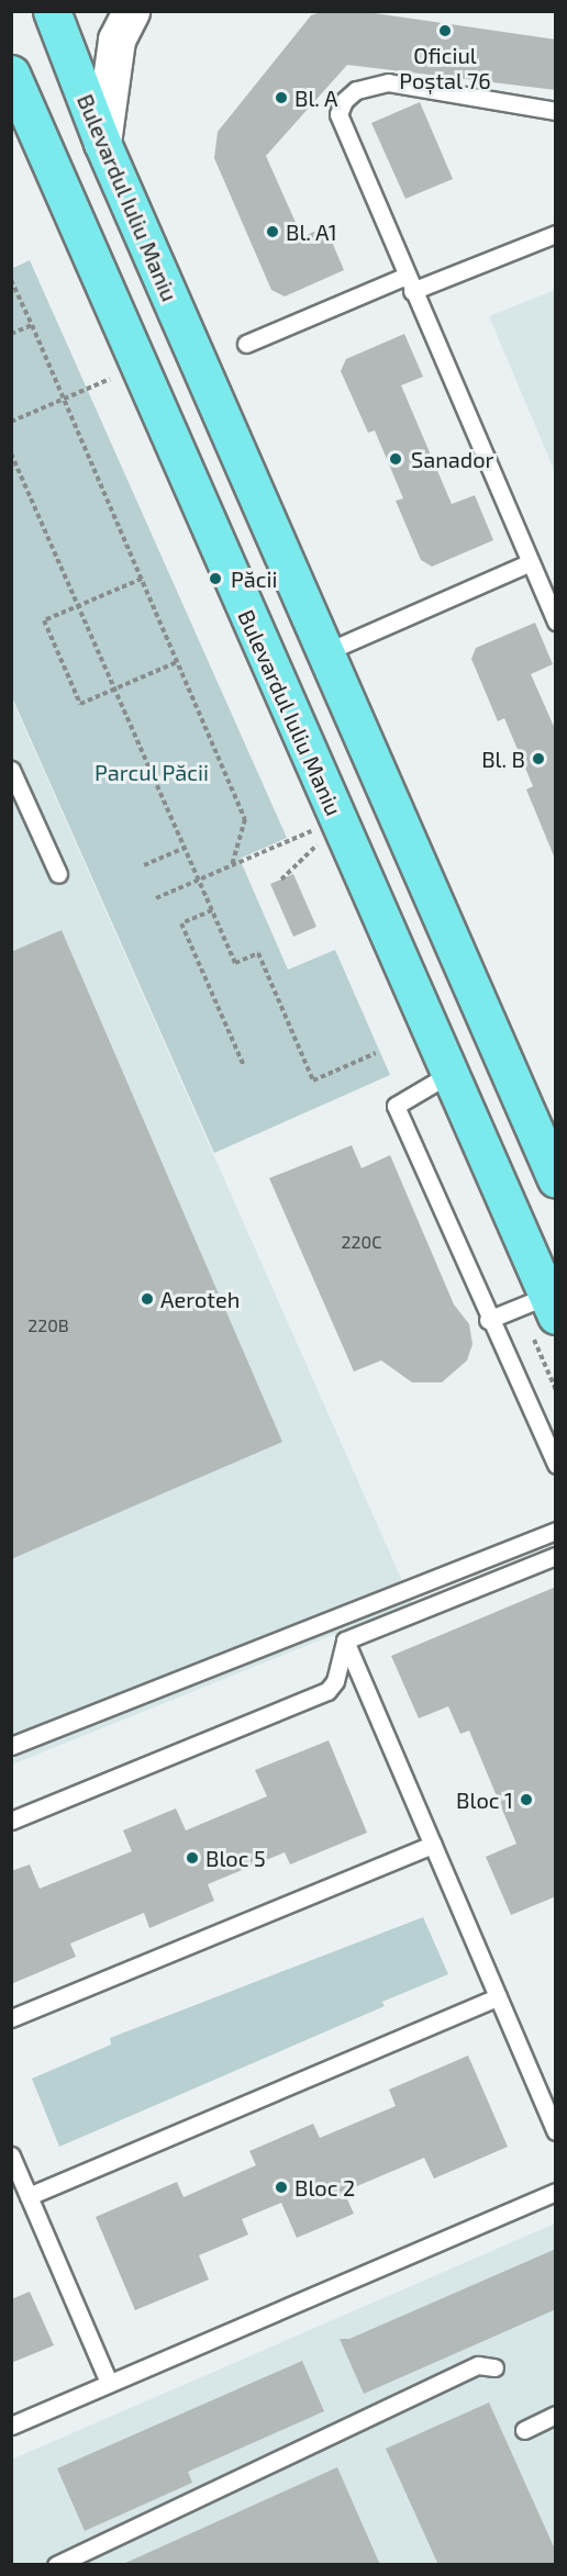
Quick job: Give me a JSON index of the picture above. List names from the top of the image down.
{
  "streets": {
    "main road": ["Bulevardul Iuliu Maniu"]
  },
  "parks": ["Parcul Păcii"],
  "places": [
    "Oficiul Poștal 76",
    "Bl. A",
    "Bl. A1",
    "Sanador",
    "Păcii",
    "Bl. B",
    "Aeroteh",
    "Bloc 1",
    "Bloc 5",
    "Bloc 2"
  ],
  "house_numbers": ["220C", "220B"]
}
